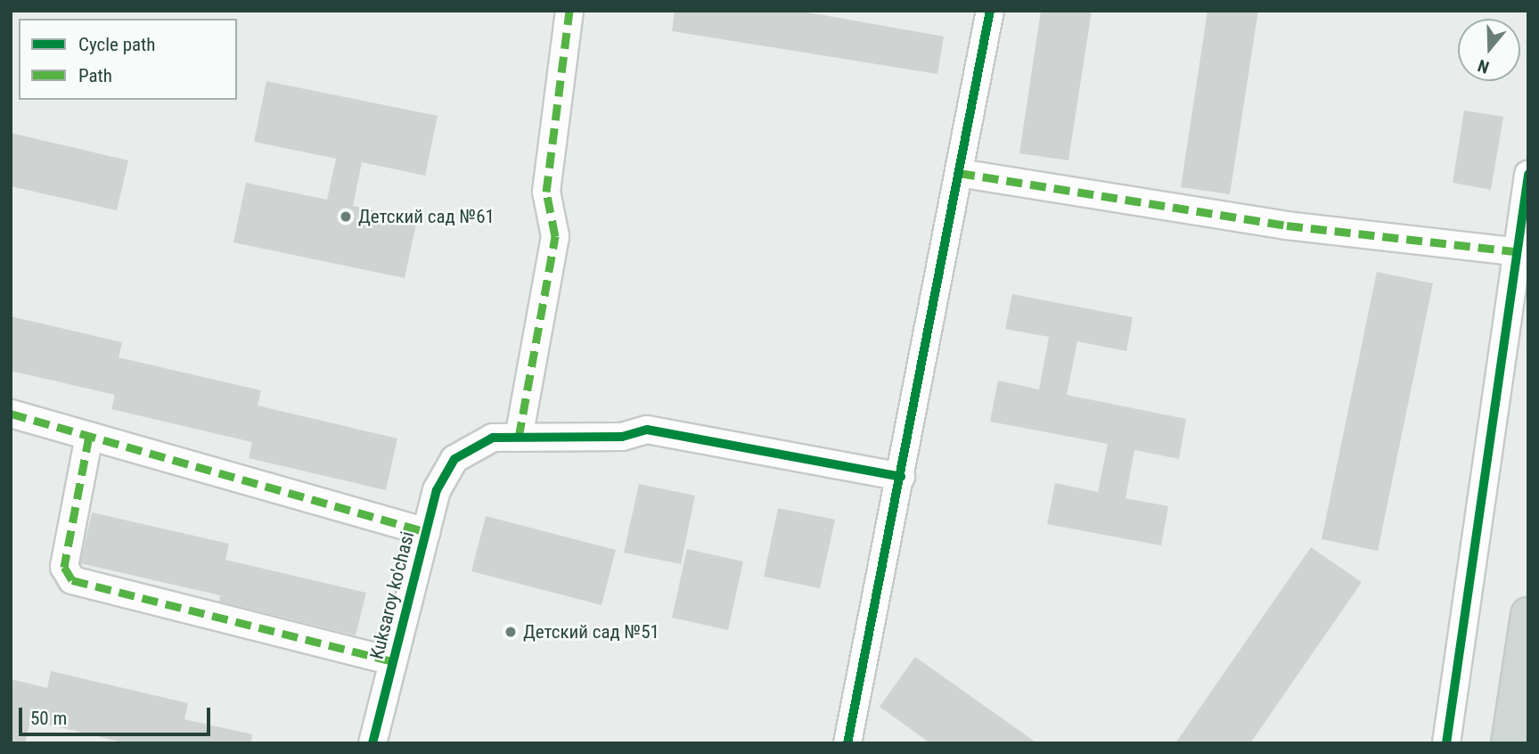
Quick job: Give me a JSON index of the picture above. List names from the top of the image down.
{
  "streets": {
    "street": ["Kuksaroy ko'chasi"]
  },
  "places": ["Детский сад №61", "Детский сад №51"],
  "legend": ["Cycle path", "Path"],
  "scale_bar": "50 m",
  "north": "bottom"
}
